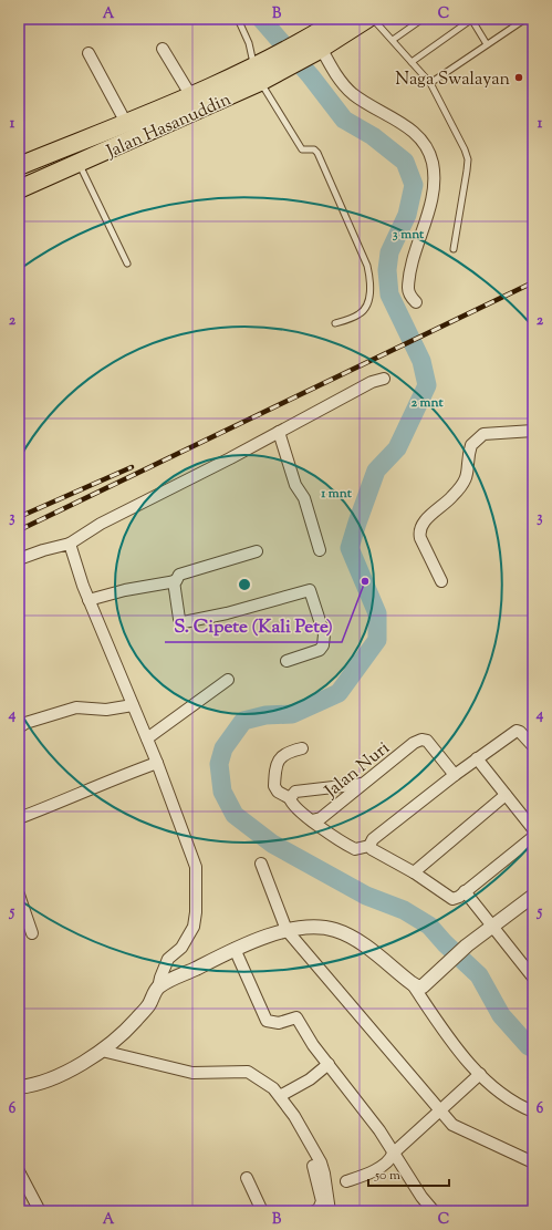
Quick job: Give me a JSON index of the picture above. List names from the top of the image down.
{
  "streets": {
    "highway": ["Jalan Hasanuddin"],
    "street": ["Jalan Nuri"]
  },
  "places": ["Naga Swalayan", "S. Cipete (Kali Pete)"],
  "scale_bar": "50 m",
  "grid": {
    "columns": ["A", "B", "C"],
    "rows": [
      "1",
      "2",
      "3",
      "4",
      "5",
      "6"
    ]
  },
  "rings": ["3 mnt", "2 mnt", "1 mnt"]
}
